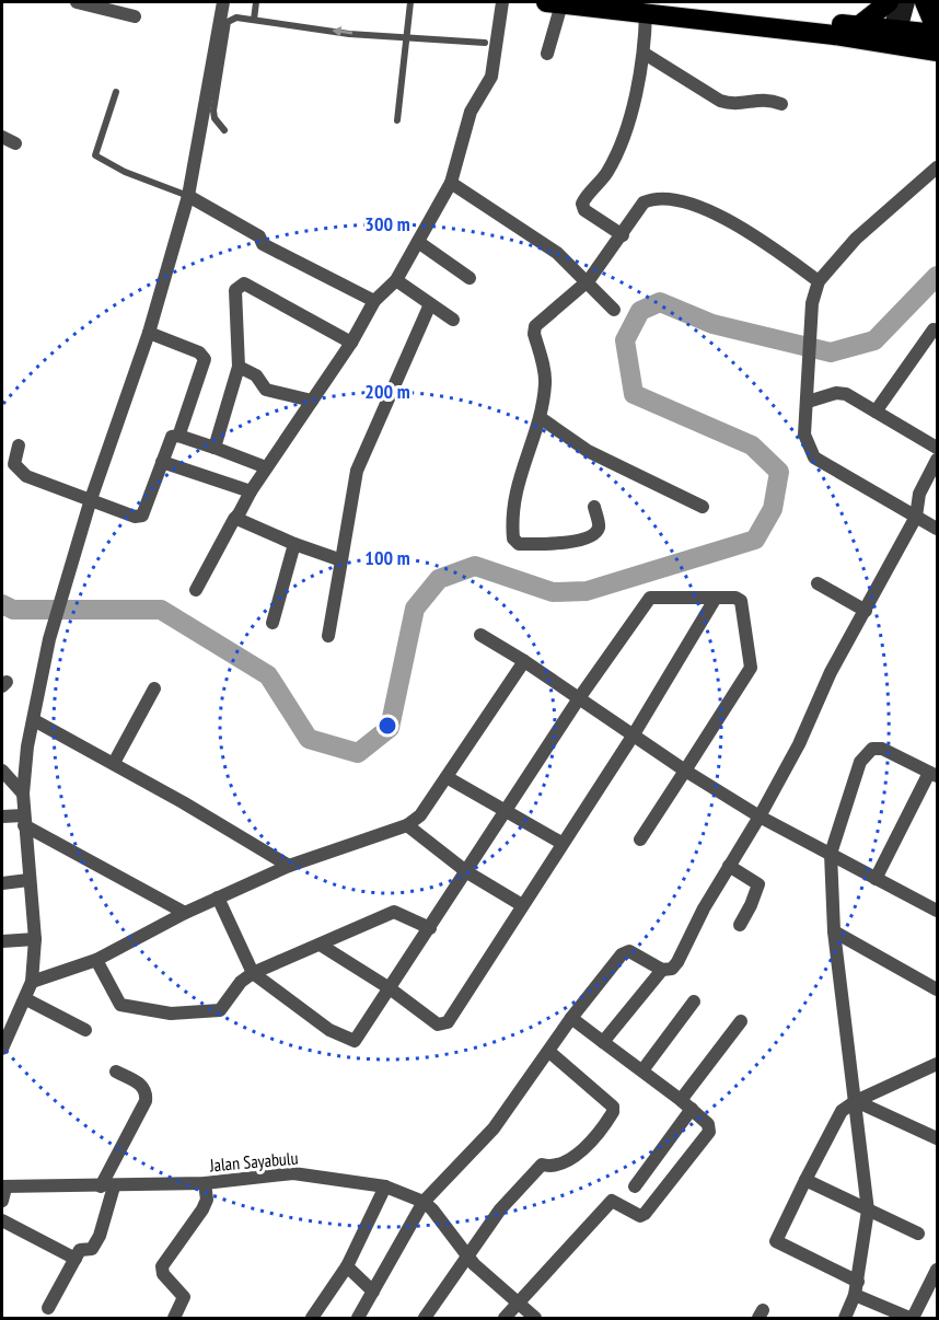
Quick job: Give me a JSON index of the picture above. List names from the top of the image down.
{
  "streets": {
    "street": ["Jalan Sayabulu"]
  },
  "rings": ["300 m", "200 m", "100 m"]
}
